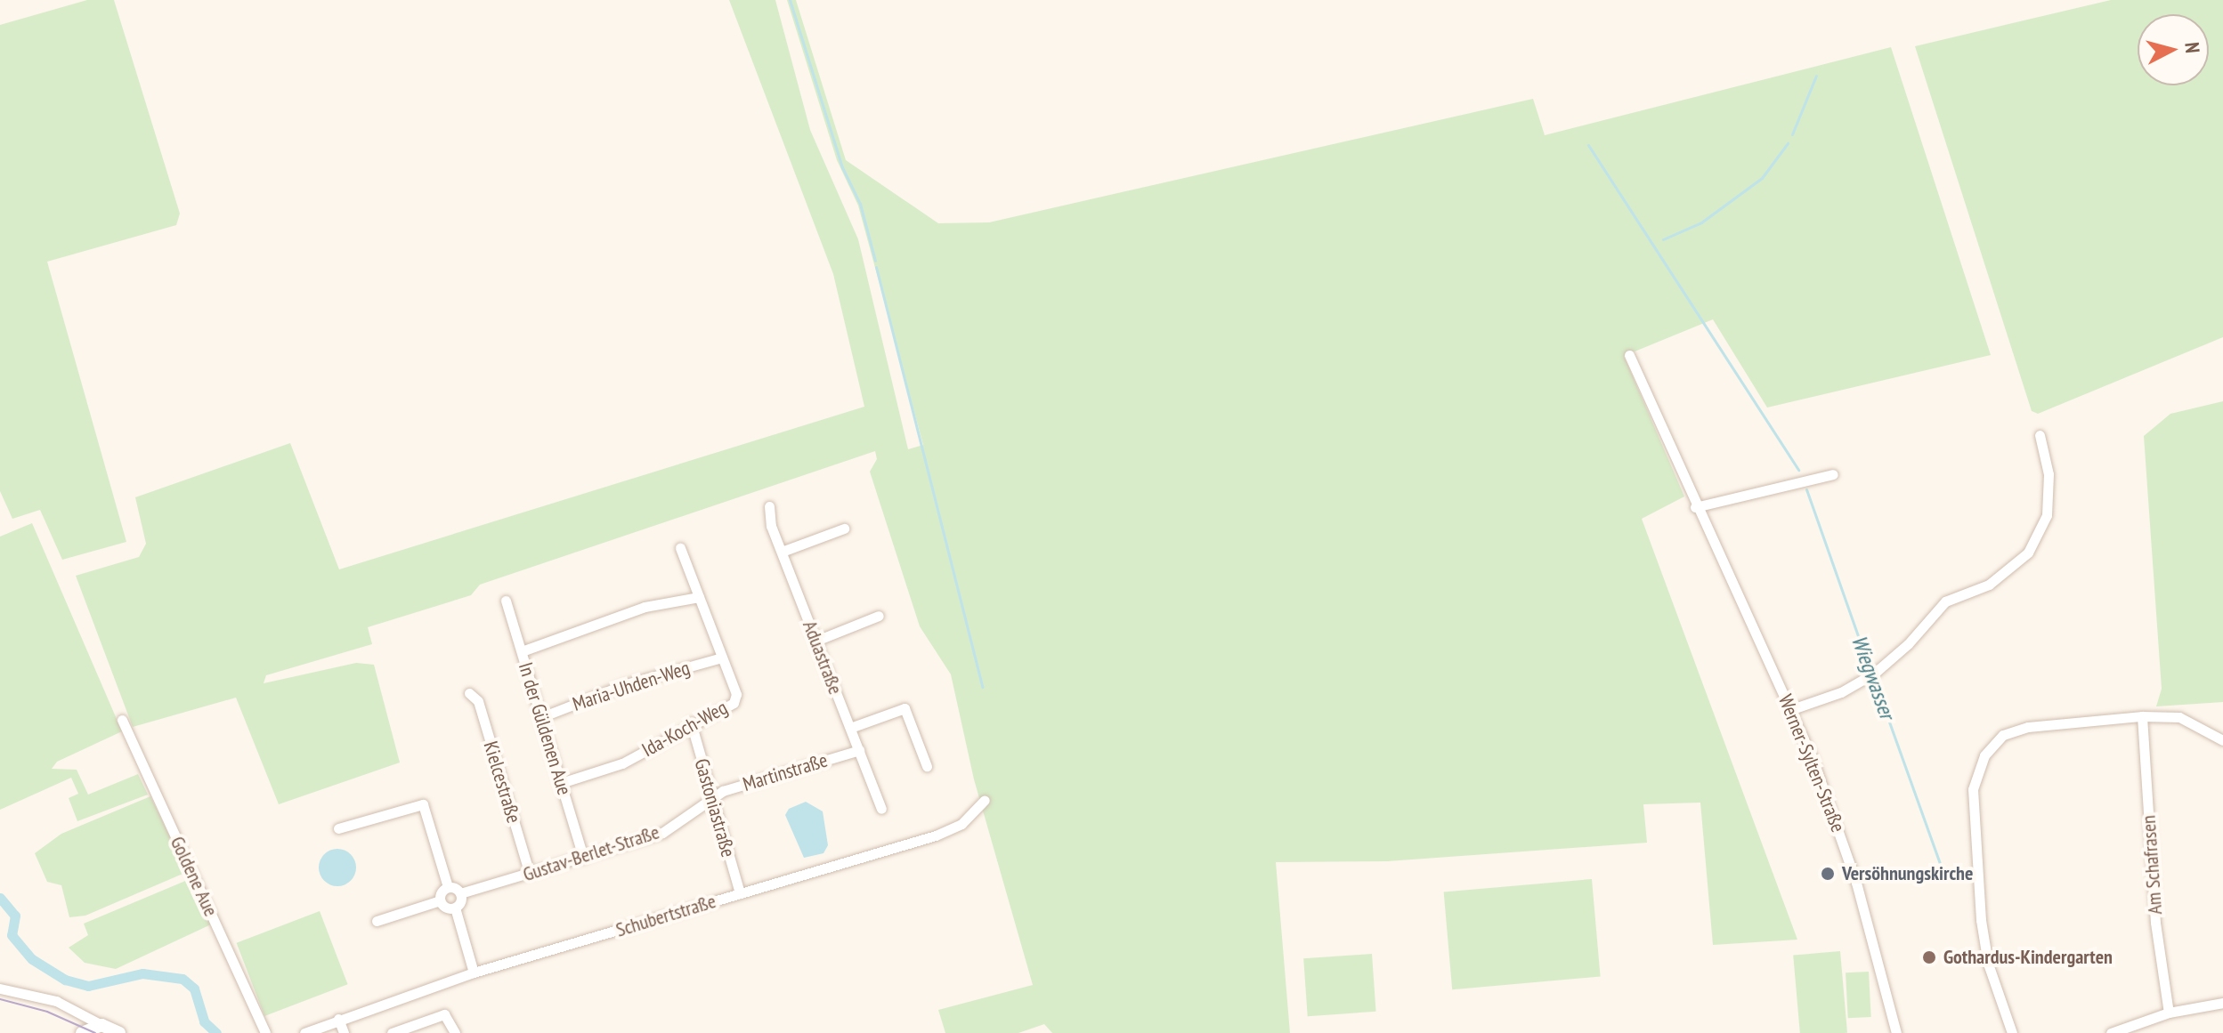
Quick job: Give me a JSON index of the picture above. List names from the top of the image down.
{
  "streets": {
    "street": [
      "Aduastraße",
      "Maria-Uhden-Weg",
      "In der Güldenen Aue",
      "Ida-Koch-Weg",
      "Werner-Sylten-Straße",
      "Martinstraße",
      "Kielcestraße",
      "Gastoniastraße",
      "Gustav-Berlet-Straße",
      "Am Schafrasen",
      "Goldene Aue",
      "Schubertstraße"
    ]
  },
  "crossings": [
    ["Aduastraße", "Martinstraße"],
    ["Maria-Uhden-Weg", "In der Güldenen Aue"],
    ["Maria-Uhden-Weg", "Ida-Koch-Weg"],
    ["In der Güldenen Aue", "Ida-Koch-Weg"],
    ["In der Güldenen Aue", "Gustav-Berlet-Straße"],
    ["Ida-Koch-Weg", "Gastoniastraße"],
    ["Martinstraße", "Gastoniastraße"],
    ["Martinstraße", "Gustav-Berlet-Straße"],
    ["Kielcestraße", "Gustav-Berlet-Straße"],
    ["Gastoniastraße", "Gustav-Berlet-Straße"],
    ["Gastoniastraße", "Schubertstraße"]
  ],
  "water": ["Wiegwasser"],
  "places": ["Versöhnungskirche", "Gothardus-Kindergarten"],
  "north": "right"
}
